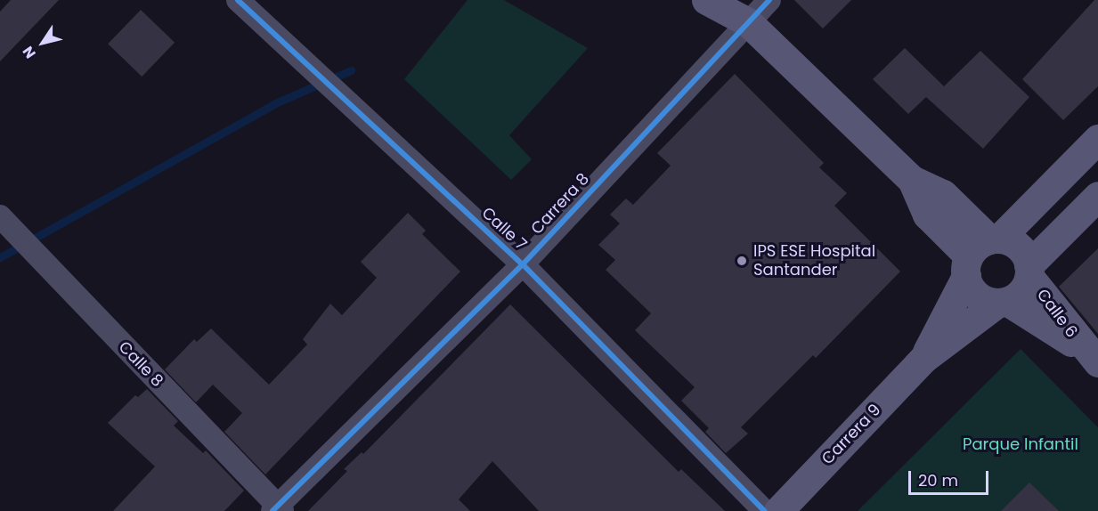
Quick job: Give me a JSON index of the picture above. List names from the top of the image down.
{
  "streets": {
    "main road": ["Calle 6", "Carrera 9"],
    "street": ["Carrera 8", "Calle 7", "Calle 8"]
  },
  "crossings": [
    ["Carrera 8", "Calle 7"],
    ["Carrera 8", "Calle 8"],
    ["Calle 6", "Carrera 9"]
  ],
  "parks": ["Parque Infantil"],
  "places": ["IPS ESE Hospital Santander"],
  "scale_bar": "20 m",
  "north": "bottom left"
}
